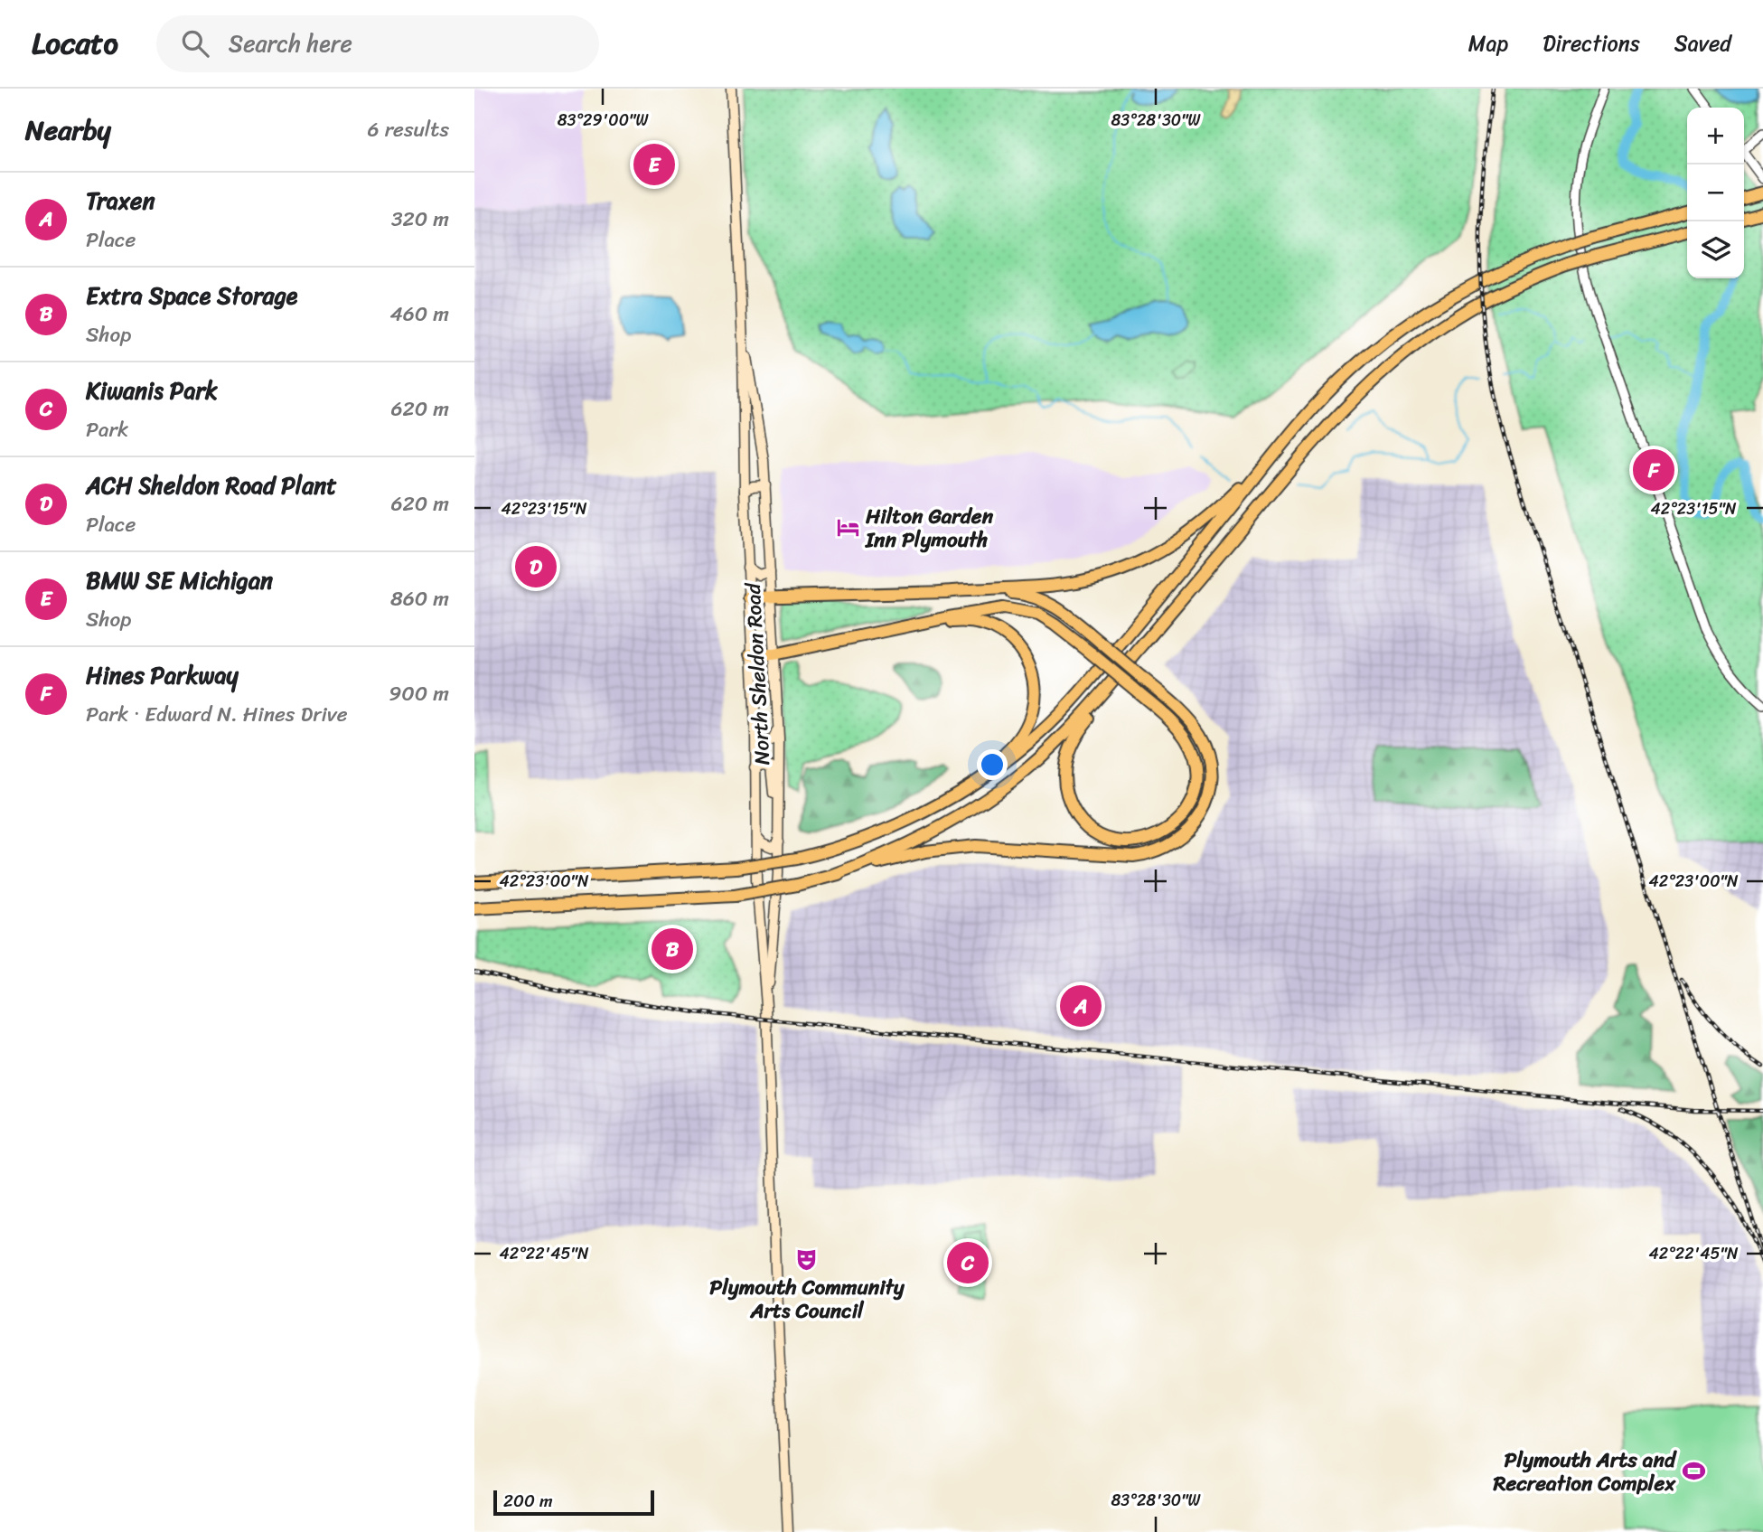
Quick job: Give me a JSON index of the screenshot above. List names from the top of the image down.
{
  "streets": {
    "main road": ["North Sheldon Road"]
  },
  "places": {
    "hotel": ["Hilton Garden Inn Plymouth"],
    "theatre": ["Plymouth Community Arts Council"],
    "sports": ["Plymouth Arts and Recreation Complex"]
  },
  "scale_bar": "200 m",
  "page": {
    "header": "Locato",
    "search": "Search here",
    "nav": ["Map", "Directions", "Saved"],
    "heading": ["Nearby", "6 results"],
    "map_buttons": ["+", "−"],
    "pins": [
      "E",
      "F",
      "D",
      "B",
      "A",
      "C"
    ],
    "list": [
      {
        "mark": "A",
        "name": "Traxen",
        "note": "Place",
        "value": "320 m"
      },
      {
        "mark": "B",
        "name": "Extra Space Storage",
        "note": "Shop",
        "value": "460 m"
      },
      {
        "mark": "C",
        "name": "Kiwanis Park",
        "note": "Park",
        "value": "620 m"
      },
      {
        "mark": "D",
        "name": "ACH Sheldon Road Plant",
        "note": "Place",
        "value": "620 m"
      },
      {
        "mark": "E",
        "name": "BMW SE Michigan",
        "note": "Shop",
        "value": "860 m"
      },
      {
        "mark": "F",
        "name": "Hines Parkway",
        "note": "Park · Edward N. Hines Drive",
        "value": "900 m"
      }
    ],
    "scale": "200 m"
  },
  "coordinates": [
    "83°29'00\"W",
    "83°28'30\"W",
    "42°23'15\"N",
    "42°23'00\"N",
    "42°22'45\"N"
  ]
}
